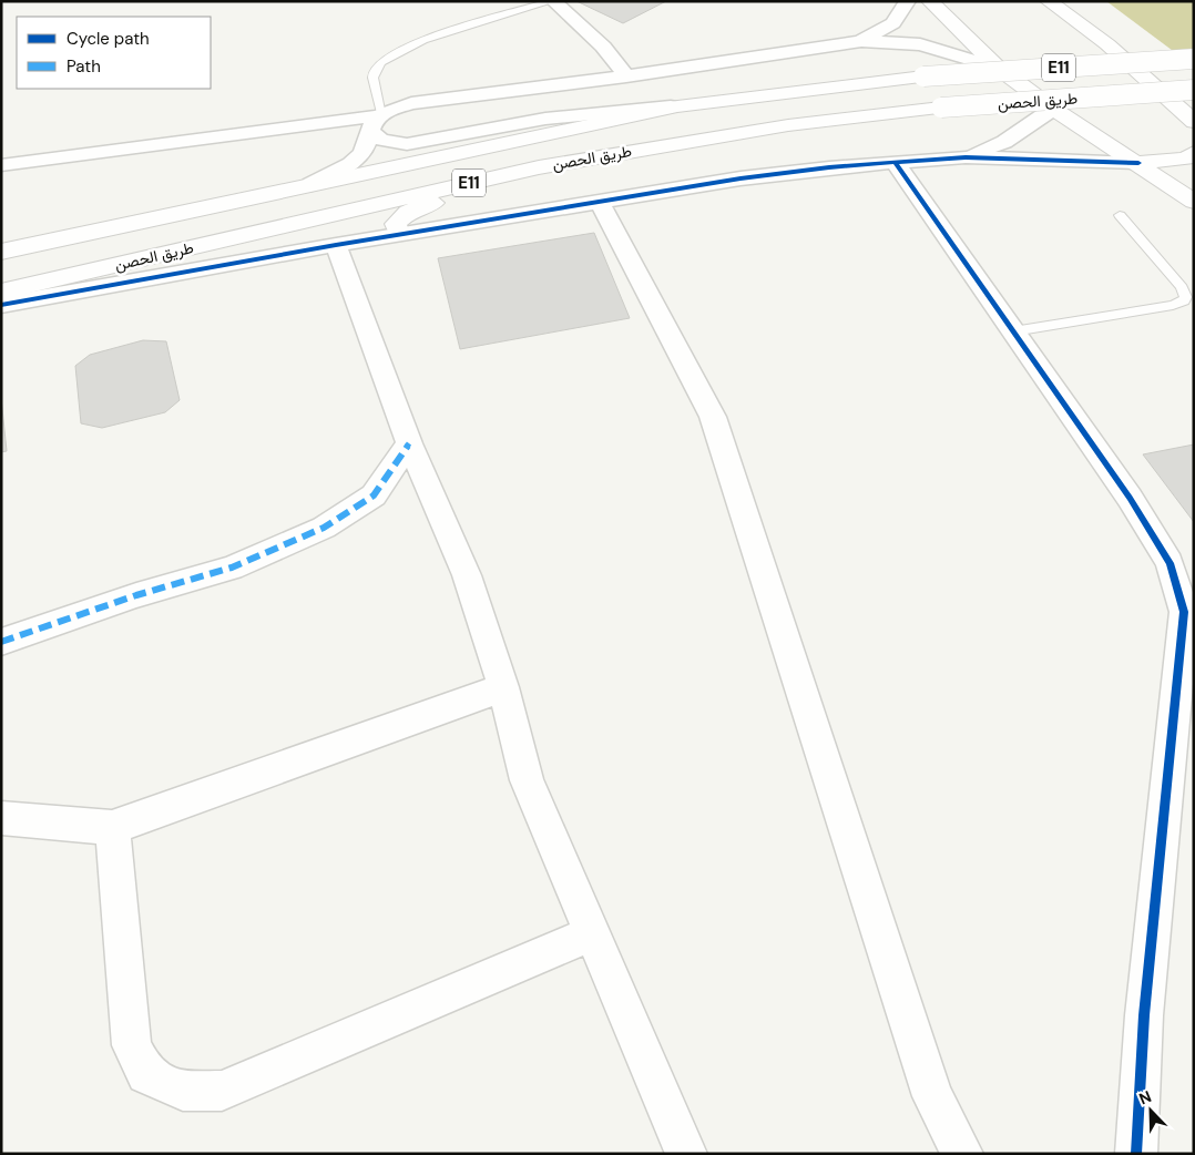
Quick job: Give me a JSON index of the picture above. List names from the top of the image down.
{
  "streets": {
    "main road": ["E11", "طريق الحصن"]
  },
  "legend": ["Cycle path", "Path"],
  "north": "top left"
}
